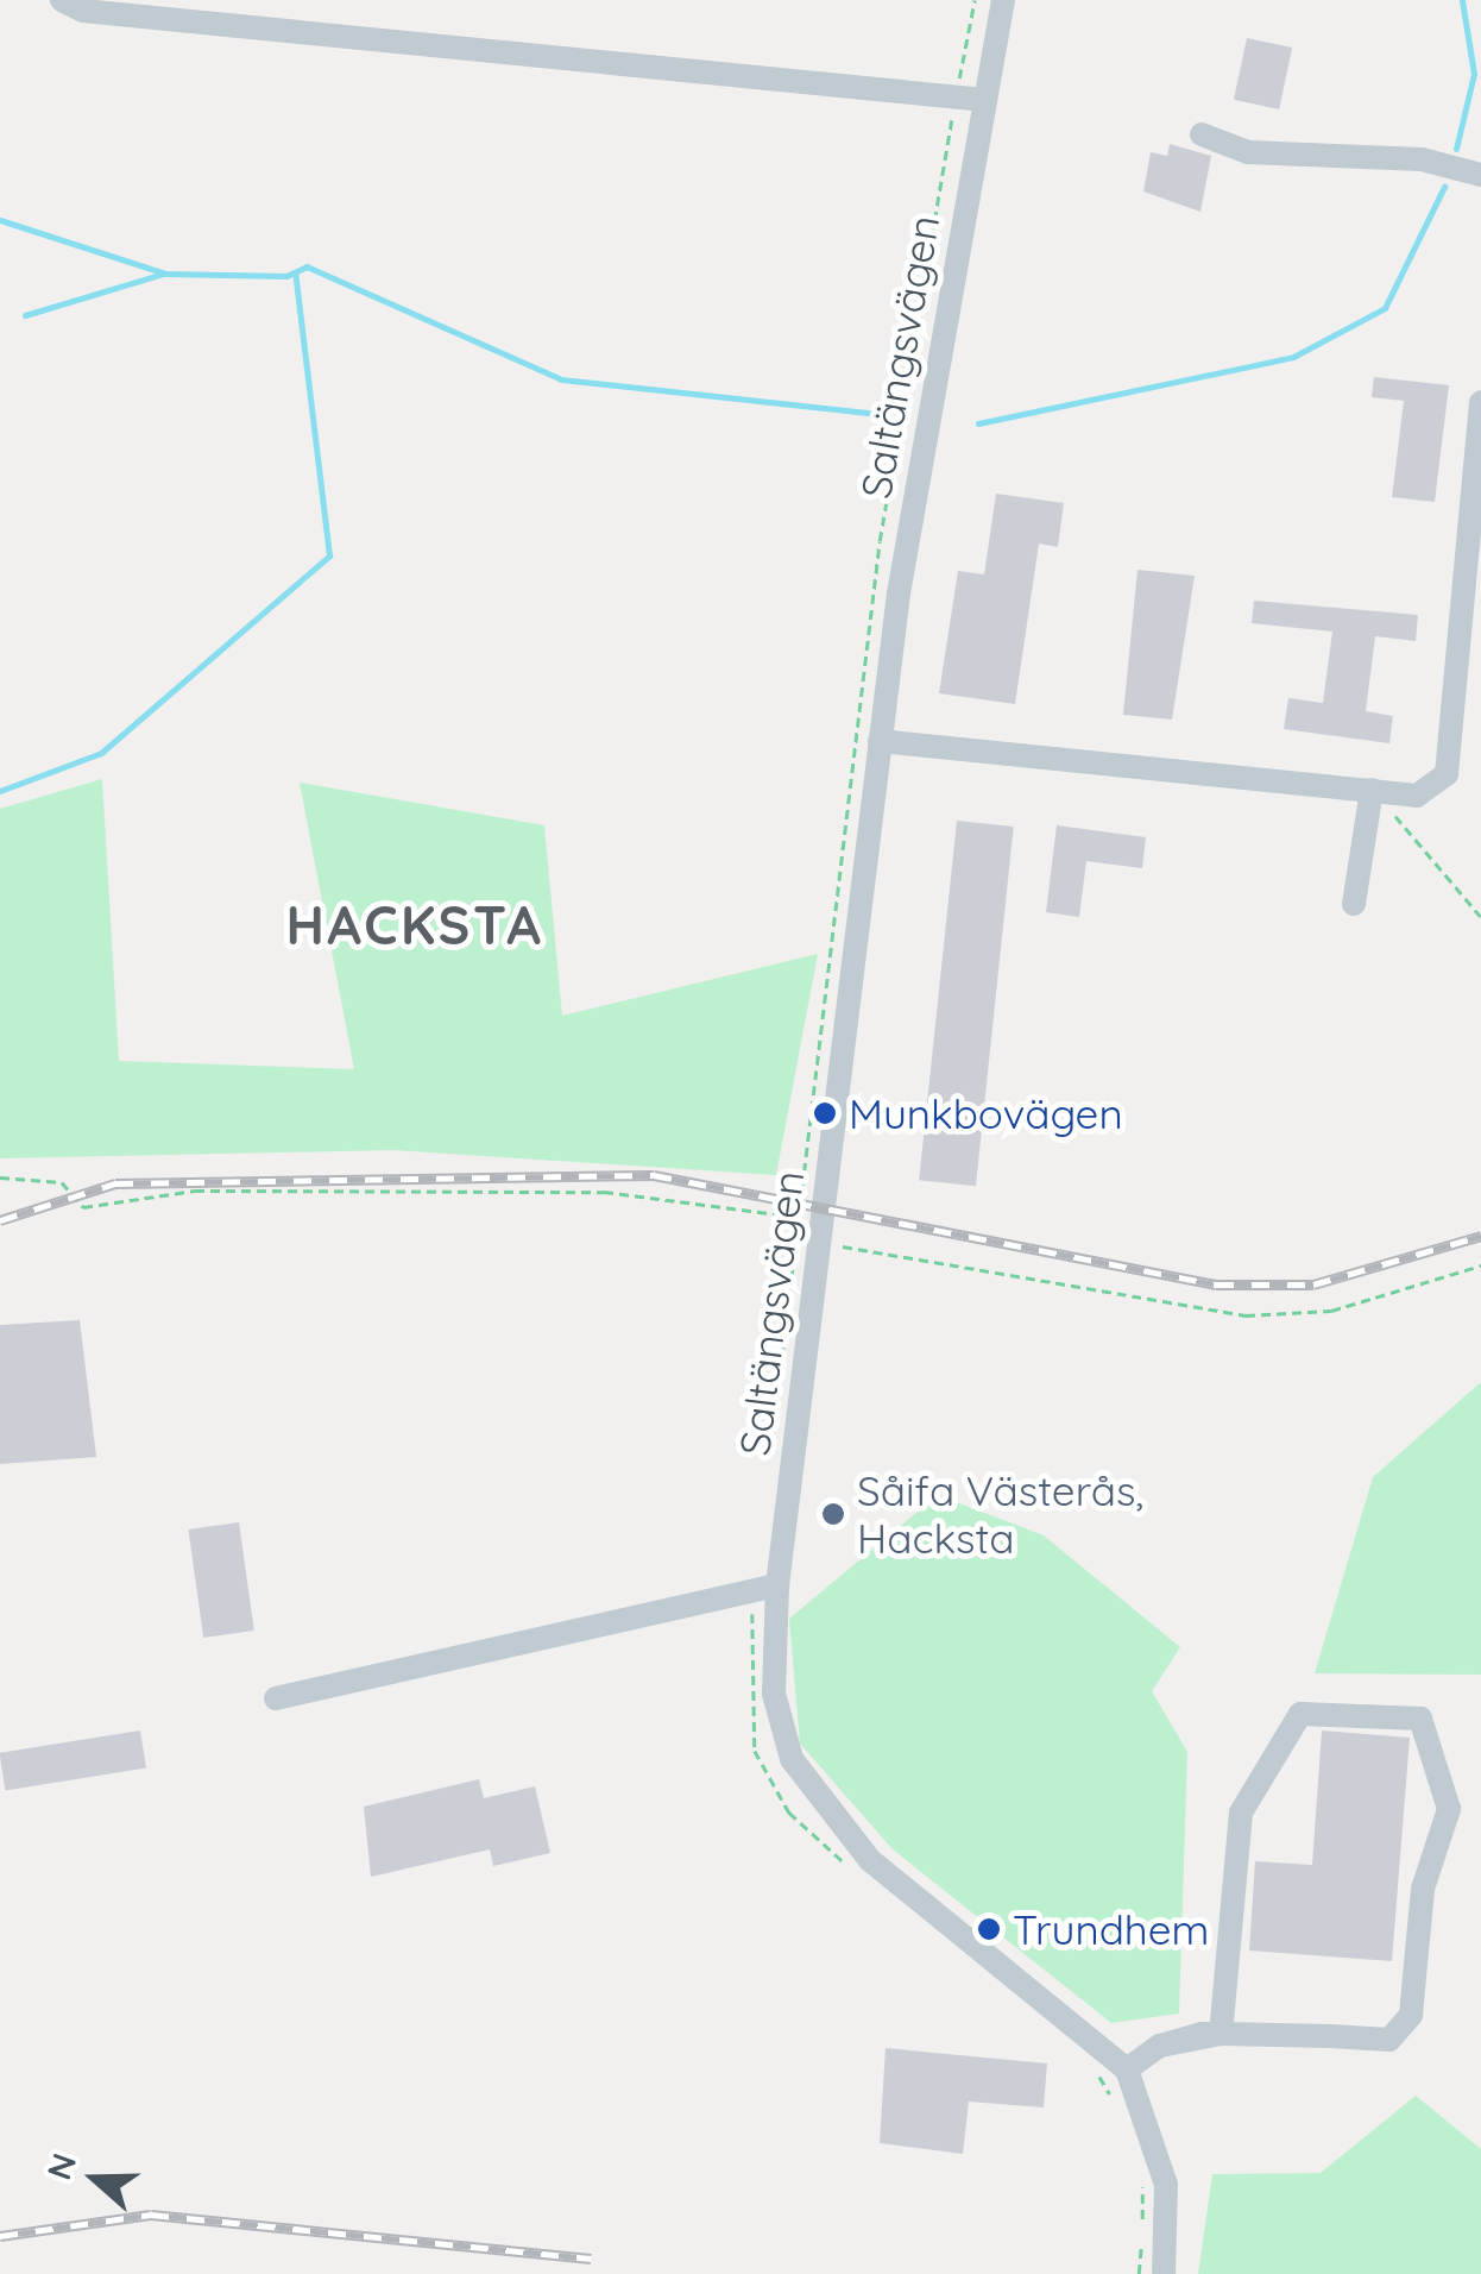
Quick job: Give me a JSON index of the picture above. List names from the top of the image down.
{
  "streets": {
    "street": ["Saltängsvägen"]
  },
  "districts": ["HACKSTA"],
  "places": ["Munkbovägen", "Såifa Västerås, Hacksta", "Trundhem"],
  "north": "left"
}
